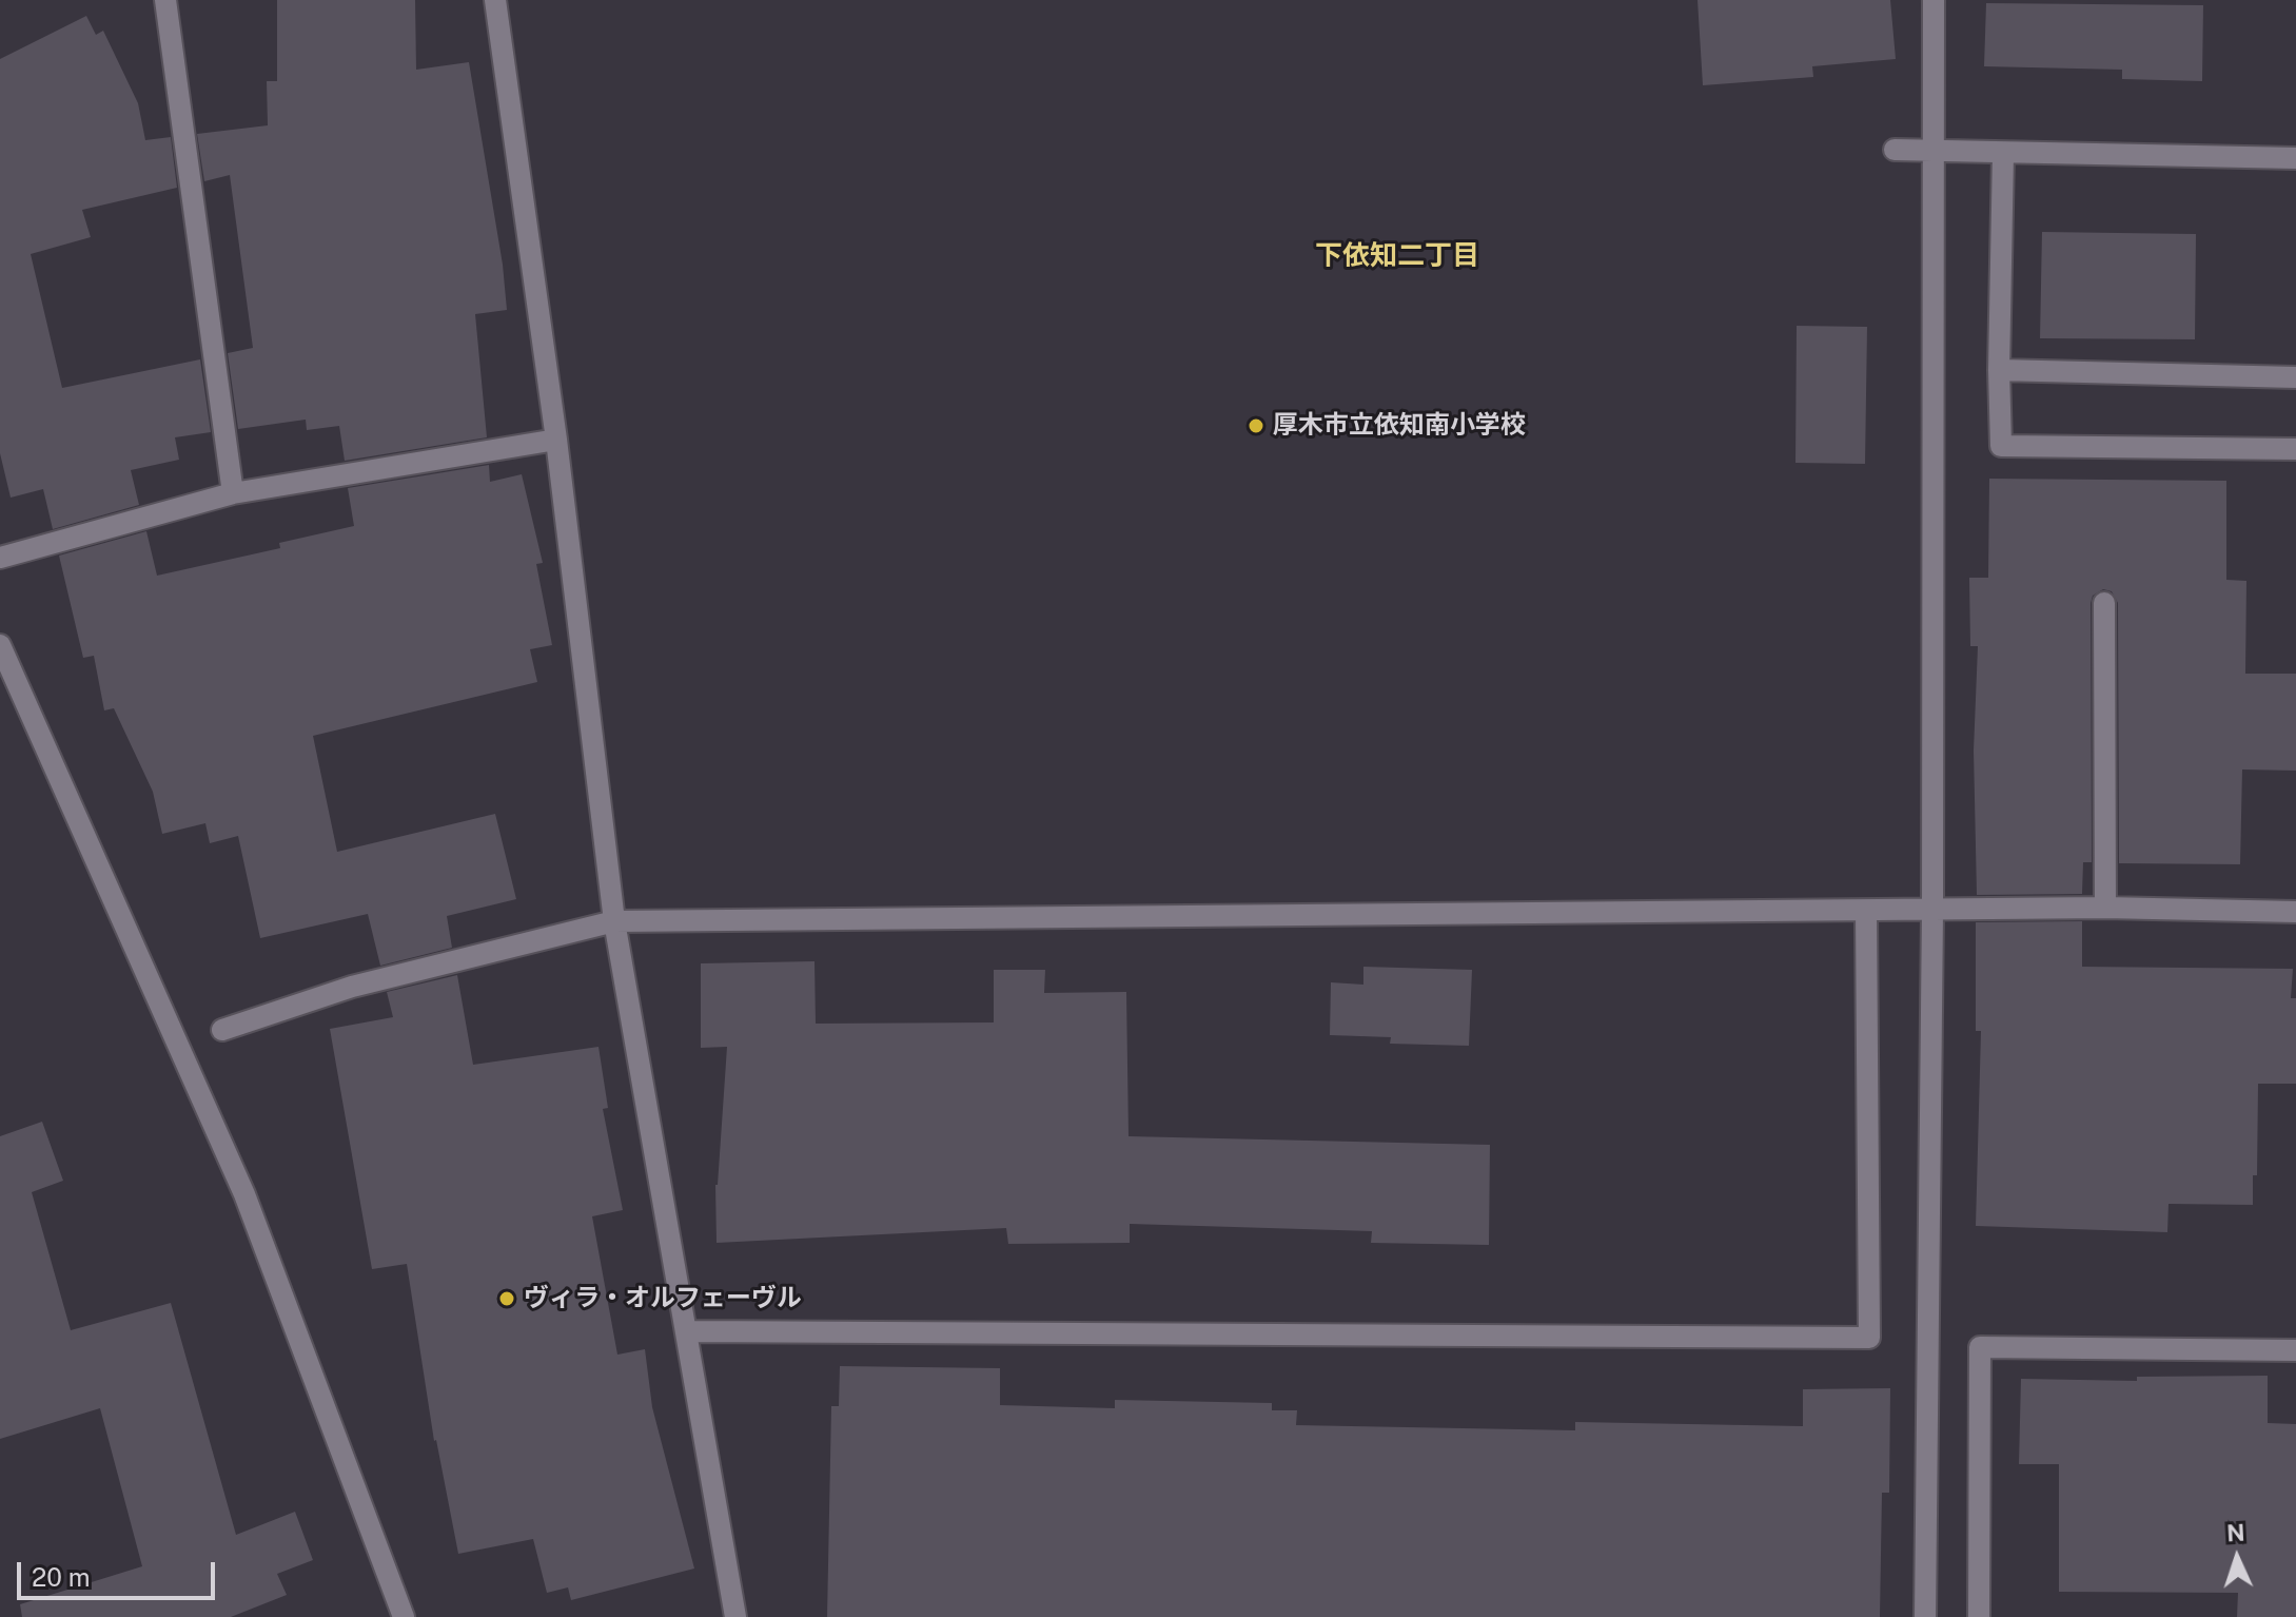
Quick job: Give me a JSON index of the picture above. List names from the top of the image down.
{
  "districts": ["下依知二丁目"],
  "places": ["厚木市立依知南小学校", "ヴィラ・オルフェーヴル"],
  "scale_bar": "20 m",
  "north": "top"
}
